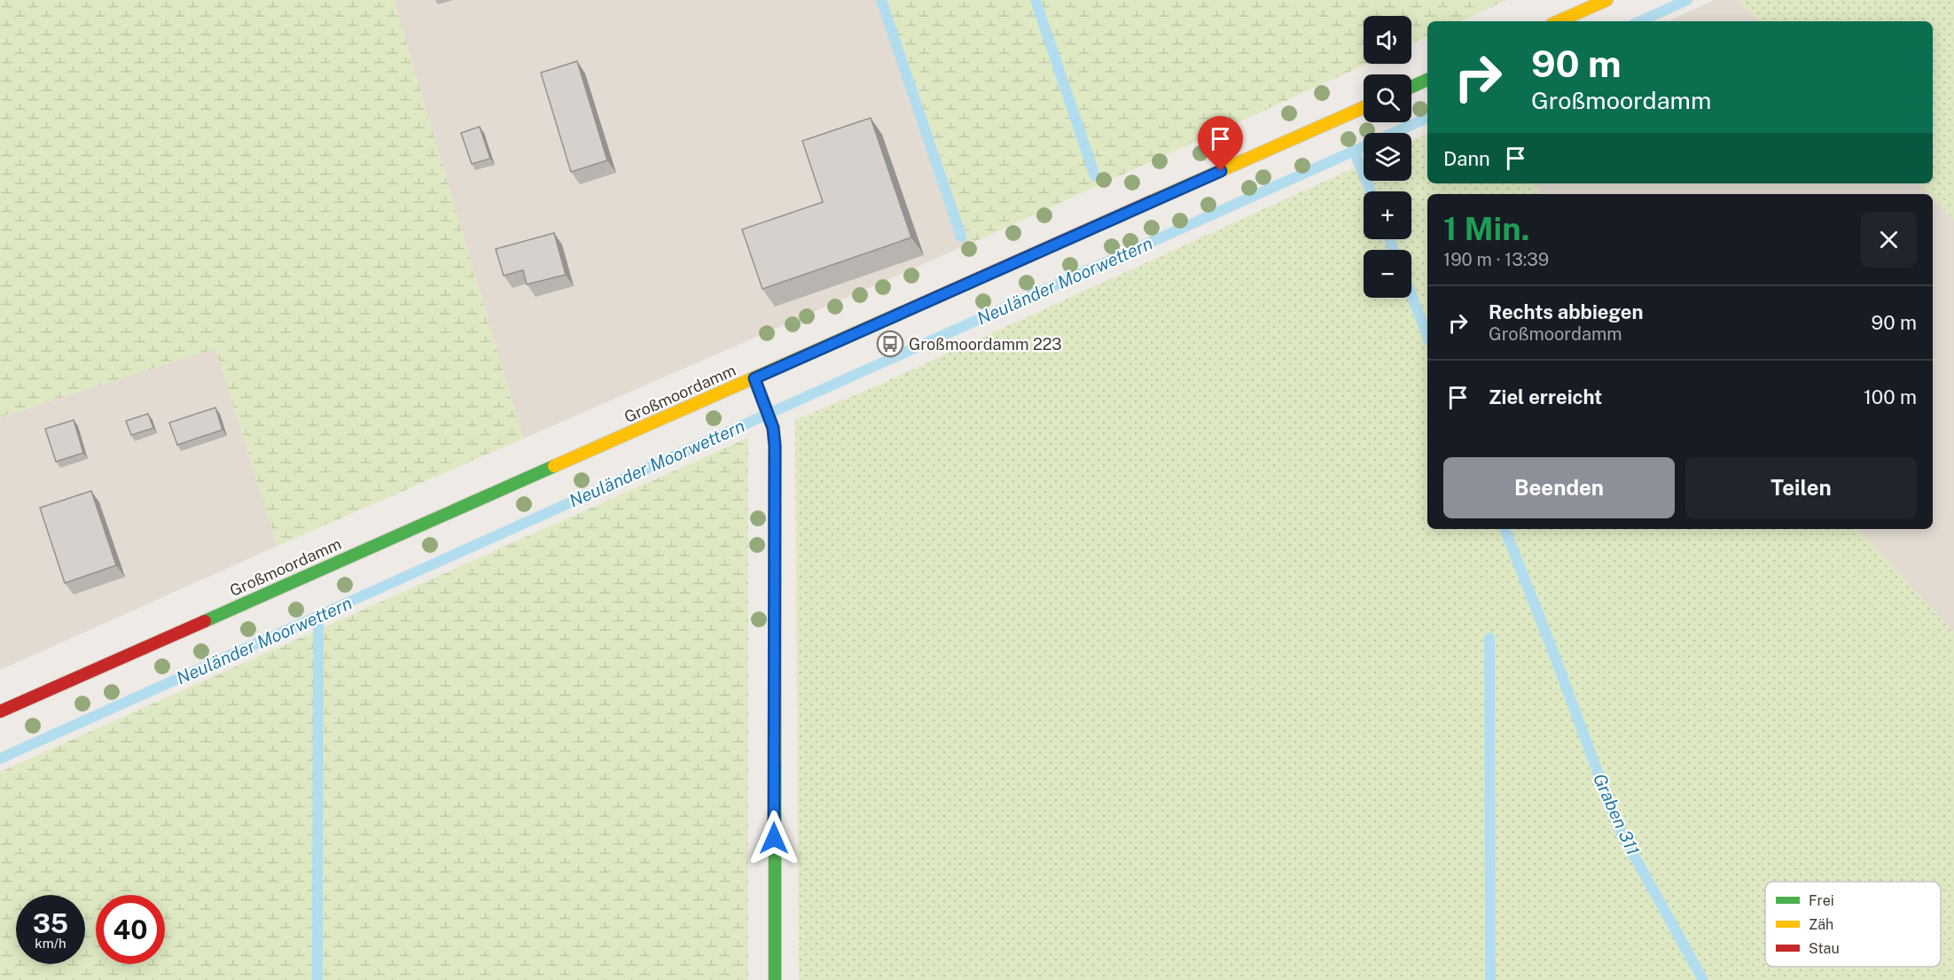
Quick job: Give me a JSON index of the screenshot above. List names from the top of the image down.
{
  "streets": {
    "street": ["Großmoordamm"]
  },
  "water": ["Neuländer Moorwettern", "Graben 311"],
  "places": {
    "bus stop": ["Großmoordamm 223"]
  },
  "legend": ["Frei", "Zäh", "Stau"],
  "page": {
    "map_buttons": ["+", "−"],
    "turn": ["90 m", "Großmoordamm"],
    "then": "Dann",
    "heading": ["1 Min.", "190 m · 13:39"],
    "list": [
      {
        "name": "Rechts abbiegen",
        "note": "Großmoordamm",
        "value": "90 m"
      },
      {
        "name": "Ziel erreicht",
        "value": "100 m"
      }
    ],
    "buttons": ["Beenden", "Teilen"],
    "speed": "35 km/h",
    "limit": "40"
  }
}
